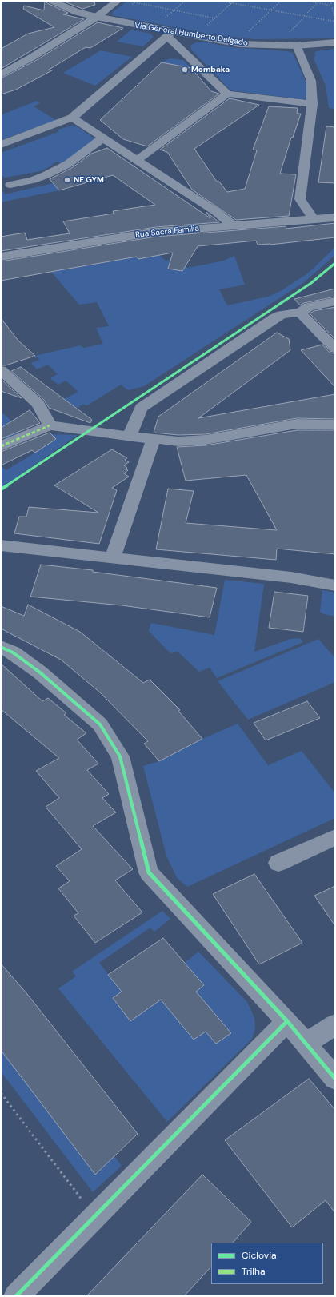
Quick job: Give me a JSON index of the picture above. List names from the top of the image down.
{
  "streets": {
    "main road": ["Via General Humberto Delgado"],
    "street": ["Rua Sacra Família"]
  },
  "places": ["Mombaka", "NF GYM"],
  "legend": ["Ciclovia", "Trilha"]
}
